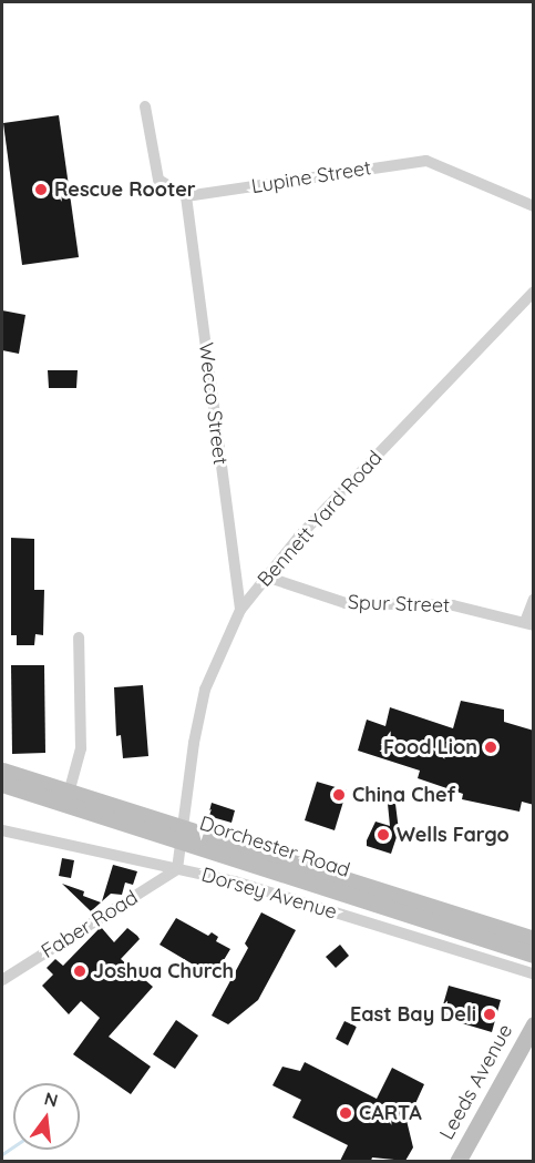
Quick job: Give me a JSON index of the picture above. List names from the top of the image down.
{
  "streets": {
    "main road": ["Dorchester Road", "Leeds Avenue"],
    "street": [
      "Lupine Street",
      "Wecco Street",
      "Bennett Yard Road",
      "Spur Street",
      "Dorsey Avenue",
      "Faber Road"
    ]
  },
  "crossings": [
    ["Lupine Street", "Wecco Street"],
    ["Wecco Street", "Bennett Yard Road"],
    ["Bennett Yard Road", "Spur Street"],
    ["Bennett Yard Road", "Dorchester Road"],
    ["Bennett Yard Road", "Dorsey Avenue"],
    ["Bennett Yard Road", "Faber Road"],
    ["Dorsey Avenue", "Faber Road"]
  ],
  "places": [
    "Rescue Rooter",
    "Food Lion",
    "China Chef",
    "Wells Fargo",
    "Joshua Church",
    "East Bay Deli",
    "CARTA"
  ],
  "north": "top"
}
